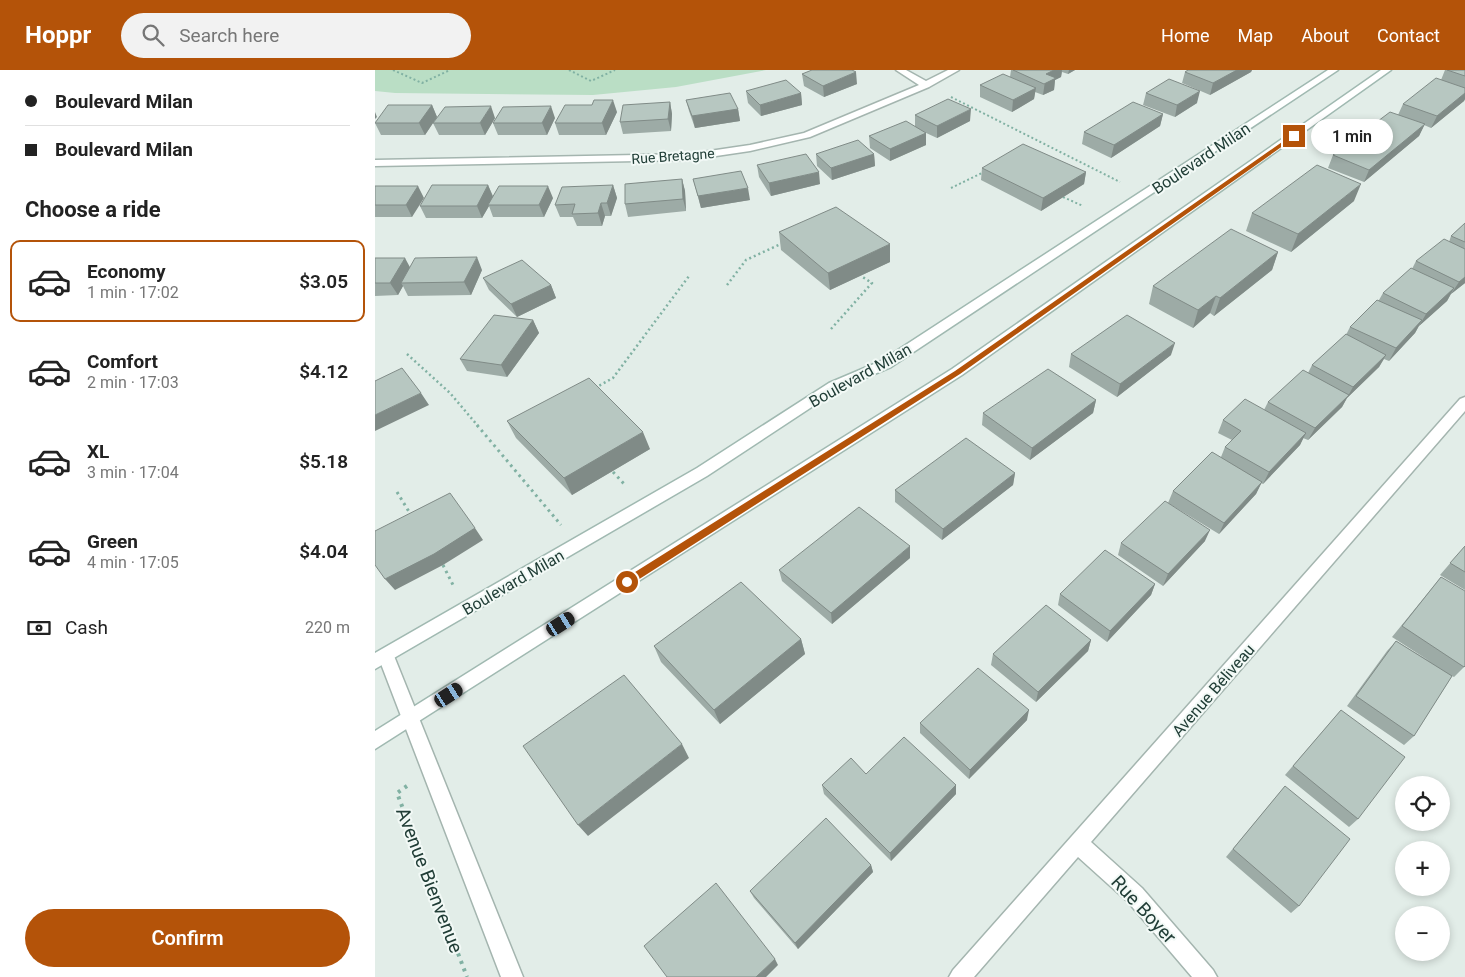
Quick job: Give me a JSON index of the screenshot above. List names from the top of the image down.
{
  "streets": {
    "main road": [
      "Rue Bretagne",
      "Boulevard Milan",
      "Avenue Béliveau",
      "Rue Boyer"
    ],
    "path": ["Avenue Bienvenue"]
  },
  "crossings": [
    ["Avenue Béliveau", "Rue Boyer"]
  ],
  "page": {
    "header": "Hoppr",
    "search": "Search here",
    "nav": [
      "Home",
      "Map",
      "About",
      "Contact"
    ],
    "banner": ["Boulevard Milan", "Boulevard Milan"],
    "bubble": "1 min",
    "heading": "Choose a ride",
    "list": [
      {
        "name": "Economy",
        "note": "1 min · 17:02",
        "value": "$3.05"
      },
      {
        "name": "Comfort",
        "note": "2 min · 17:03",
        "value": "$4.12"
      },
      {
        "name": "XL",
        "note": "3 min · 17:04",
        "value": "$5.18"
      },
      {
        "name": "Green",
        "note": "4 min · 17:05",
        "value": "$4.04"
      }
    ],
    "pay": ["Cash", "220 m"],
    "map_buttons": ["+", "−"],
    "buttons": "Confirm"
  }
}
